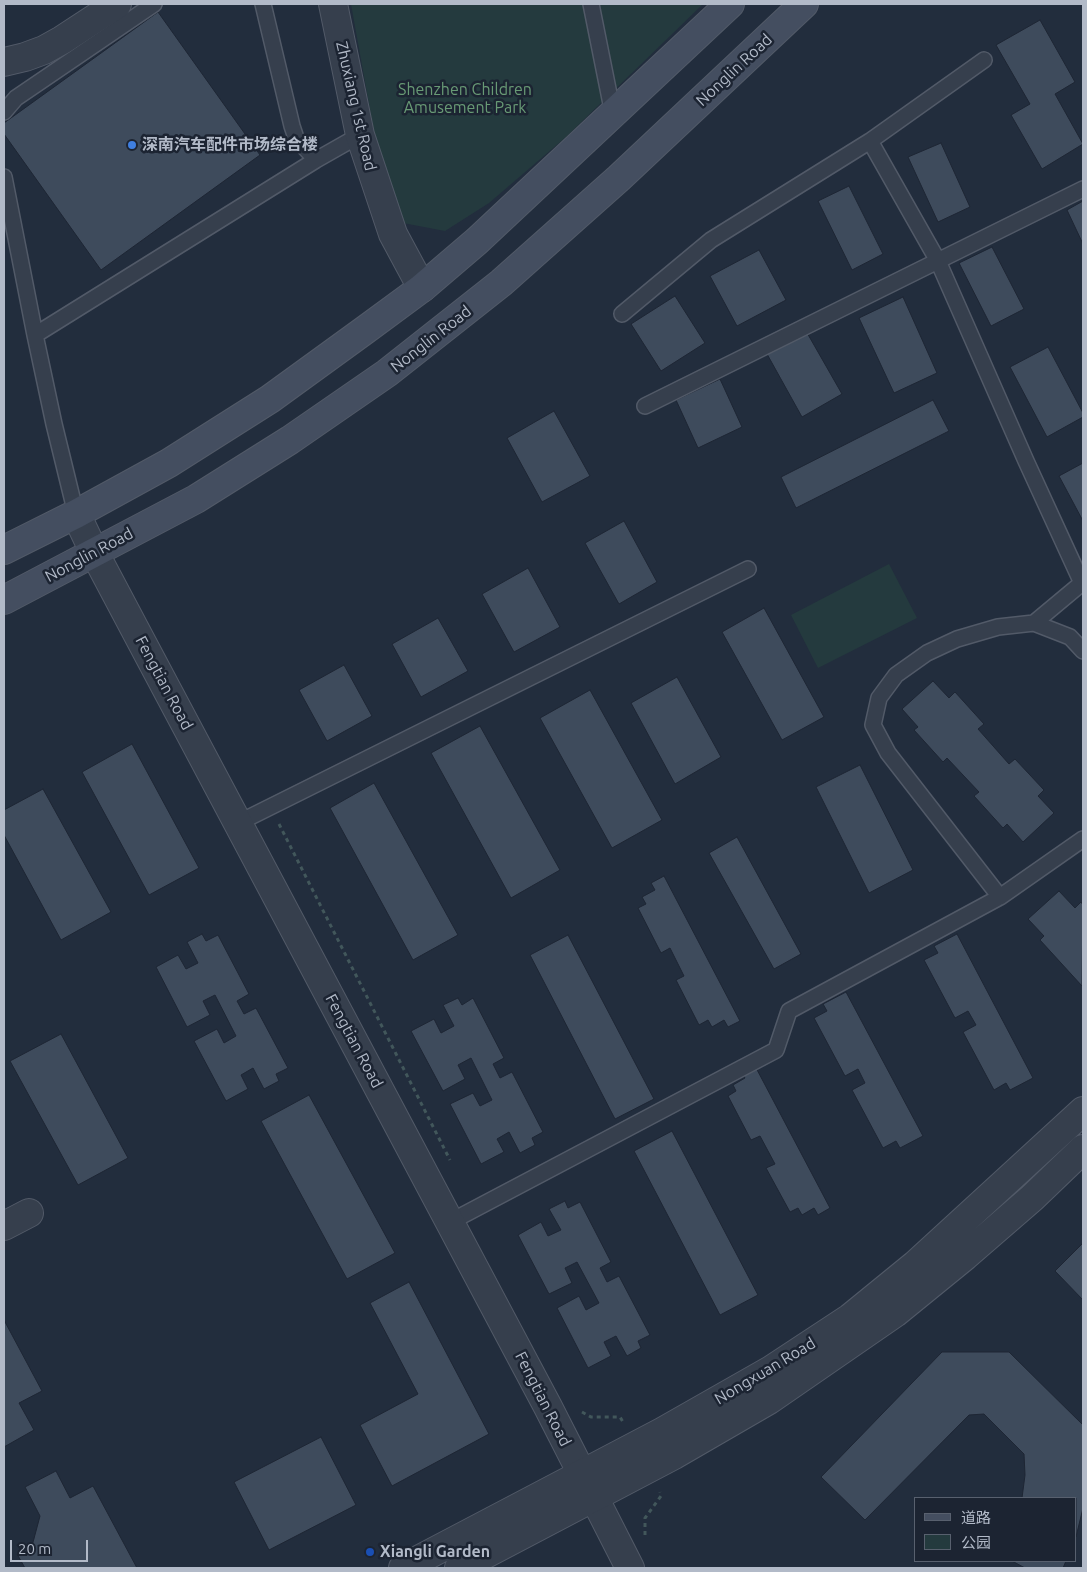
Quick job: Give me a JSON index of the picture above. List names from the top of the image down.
{
  "streets": {
    "main road": ["Nonglin Road"],
    "street": ["Zhuxiang 1st Road", "Fengtian Road", "Nongxuan Road"]
  },
  "crossings": [
    ["Nonglin Road", "Fengtian Road"],
    ["Fengtian Road", "Nongxuan Road"]
  ],
  "parks": ["Shenzhen Children Amusement Park"],
  "places": ["深南汽车配件市场综合楼", "Xiangli Garden"],
  "legend": ["道路", "公园"],
  "scale_bar": "20 m"
}
